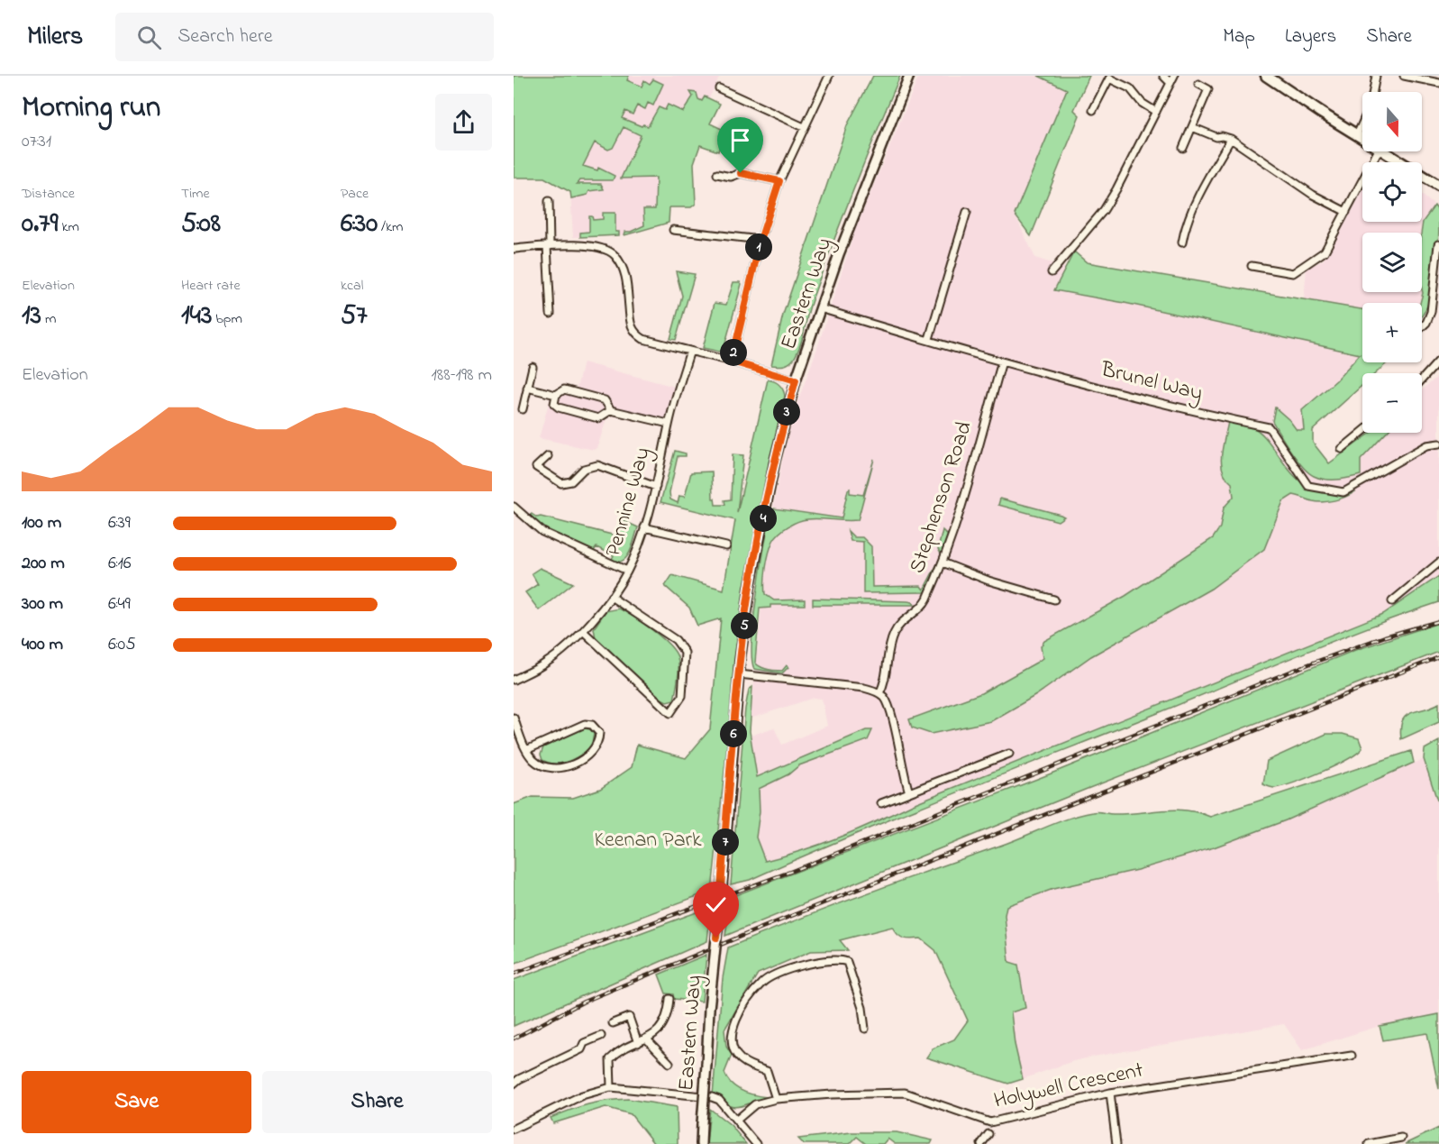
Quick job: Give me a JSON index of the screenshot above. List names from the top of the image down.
{
  "streets": {
    "street": [
      "Eastern Way",
      "Brunel Way",
      "Stephenson Road",
      "Pennine Way",
      "Holywell Crescent"
    ]
  },
  "crossings": [
    ["Eastern Way", "Brunel Way"],
    ["Brunel Way", "Stephenson Road"]
  ],
  "parks": ["Keenan Park"],
  "north": "bottom",
  "page": {
    "header": "Milers",
    "search": "Search here",
    "nav": ["Map", "Layers", "Share"],
    "heading": ["Morning run", "07:31"],
    "map_buttons": ["+", "−"],
    "stats": [
      ["Distance", "0.79 km"],
      ["Time", "5:08"],
      ["Pace", "6:30 /km"],
      ["Elevation", "13 m"],
      ["Heart rate", "143 bpm"],
      ["kcal", "57"]
    ],
    "pins": [
      "1",
      "2",
      "3",
      "4",
      "5",
      "6",
      "7"
    ],
    "chart": ["Elevation", "188–198 m"],
    "list": [
      {
        "name": "100 m",
        "note": "6:39"
      },
      {
        "name": "200 m",
        "note": "6:16"
      },
      {
        "name": "300 m",
        "note": "6:49"
      },
      {
        "name": "400 m",
        "note": "6:05"
      }
    ],
    "buttons": ["Save", "Share"]
  }
}
